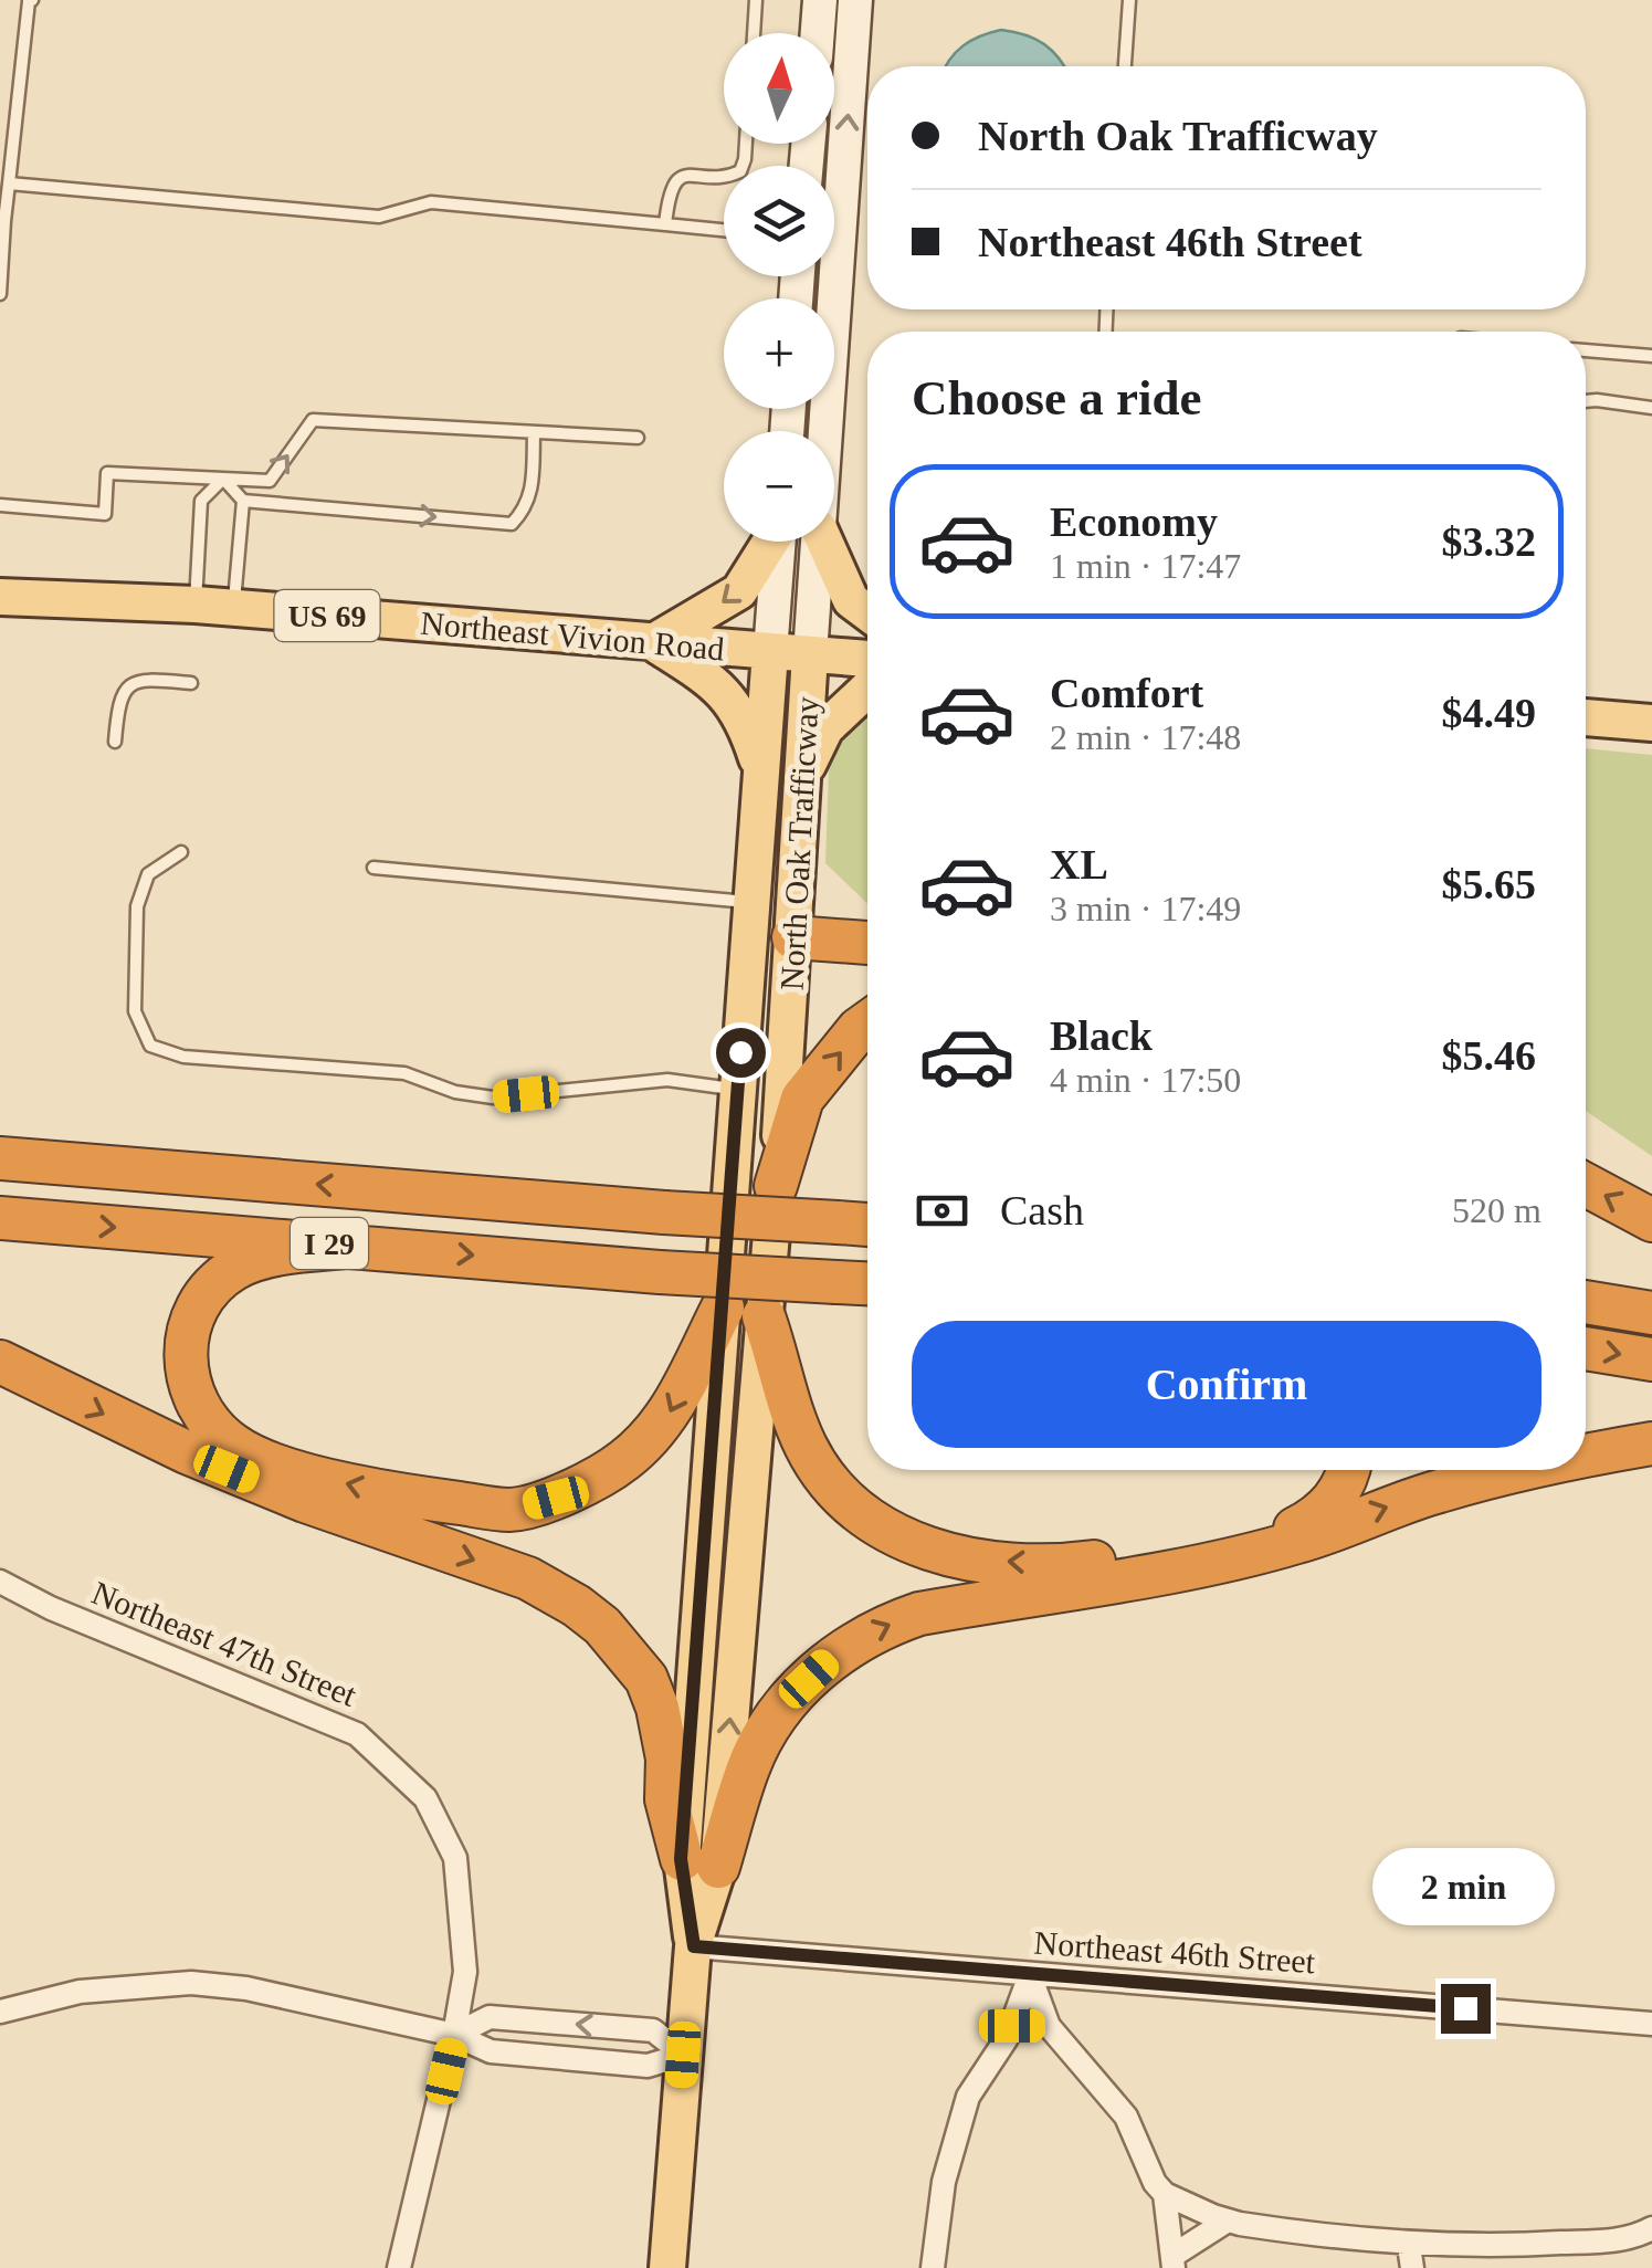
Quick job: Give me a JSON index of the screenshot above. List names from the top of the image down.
{
  "streets": {
    "highway": ["I 29"],
    "main road": ["US 69", "Northeast Vivion Road", "North Oak Trafficway"],
    "street": ["Northeast 47th Street", "Northeast 46th Street"]
  },
  "crossings": [
    ["Northeast Vivion Road", "North Oak Trafficway"],
    ["North Oak Trafficway", "Northeast 46th Street"]
  ],
  "north": "top",
  "page": {
    "map_buttons": ["+", "−"],
    "banner": ["North Oak Trafficway", "Northeast 46th Street"],
    "heading": "Choose a ride",
    "list": [
      {
        "name": "Economy",
        "note": "1 min · 17:47",
        "value": "$3.32"
      },
      {
        "name": "Comfort",
        "note": "2 min · 17:48",
        "value": "$4.49"
      },
      {
        "name": "XL",
        "note": "3 min · 17:49",
        "value": "$5.65"
      },
      {
        "name": "Black",
        "note": "4 min · 17:50",
        "value": "$5.46"
      }
    ],
    "pay": ["Cash", "520 m"],
    "buttons": "Confirm",
    "bubble": "2 min"
  }
}
